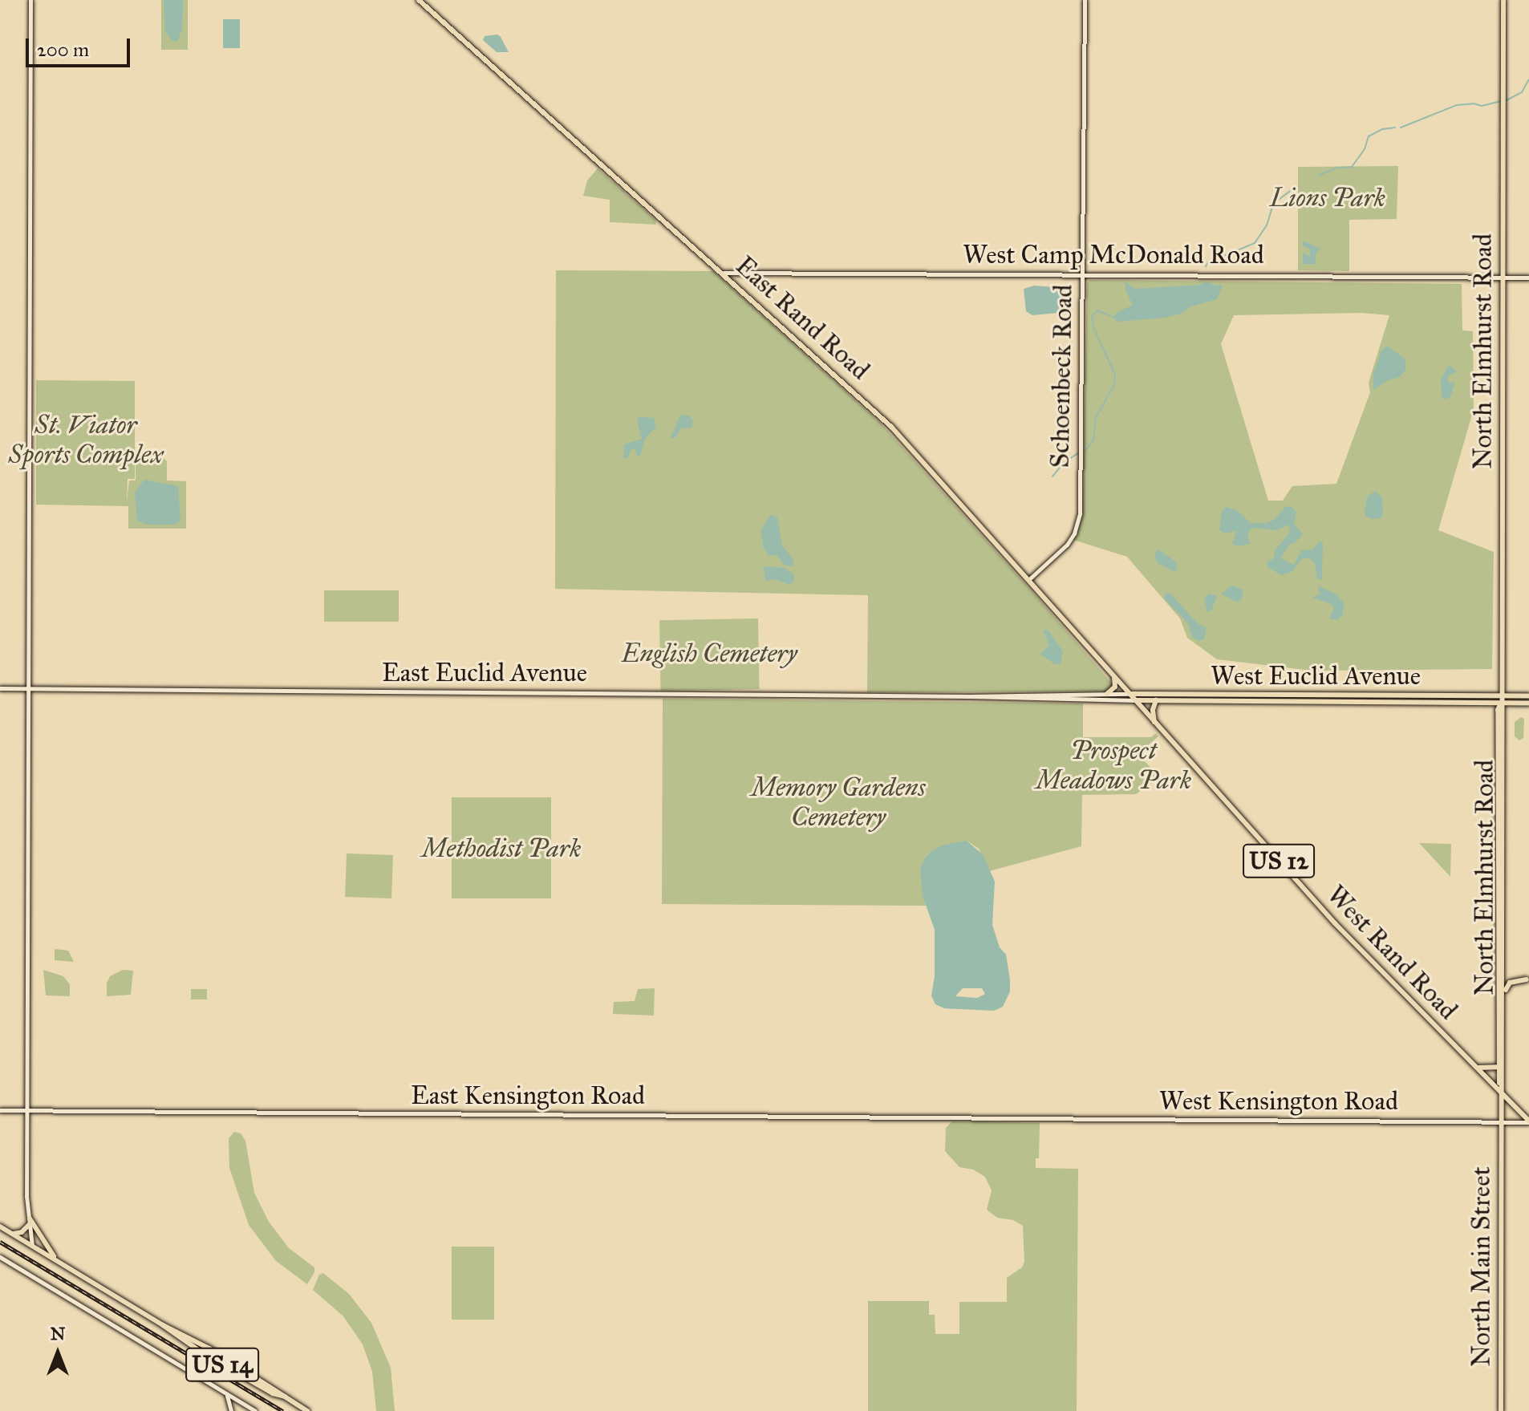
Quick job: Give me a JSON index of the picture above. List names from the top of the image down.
{
  "streets": {
    "main road": [
      "West Camp McDonald Road",
      "East Rand Road",
      "North Elmhurst Road",
      "Schoenbeck Road",
      "East Euclid Avenue",
      "West Euclid Avenue",
      "US 12",
      "West Rand Road",
      "East Kensington Road",
      "West Kensington Road",
      "North Main Street",
      "US 14"
    ]
  },
  "crossings": [
    ["West Camp McDonald Road", "East Rand Road"],
    ["West Camp McDonald Road", "North Elmhurst Road"],
    ["West Camp McDonald Road", "Schoenbeck Road"],
    ["East Rand Road", "Schoenbeck Road"],
    ["East Rand Road", "East Euclid Avenue"],
    ["East Rand Road", "West Euclid Avenue"],
    ["East Rand Road", "West Rand Road"],
    ["North Elmhurst Road", "West Euclid Avenue"],
    ["North Elmhurst Road", "US 12"],
    ["North Elmhurst Road", "West Rand Road"],
    ["North Elmhurst Road", "West Kensington Road"],
    ["North Elmhurst Road", "North Main Street"],
    ["East Euclid Avenue", "West Euclid Avenue"],
    ["East Euclid Avenue", "West Rand Road"],
    ["West Euclid Avenue", "West Rand Road"],
    ["US 12", "West Rand Road"],
    ["East Kensington Road", "West Kensington Road"],
    ["West Kensington Road", "North Main Street"]
  ],
  "parks": [
    "Lions Park",
    "St. Viator Sports Complex",
    "English Cemetery",
    "Prospect Meadows Park",
    "Memory Gardens Cemetery",
    "Methodist Park"
  ],
  "scale_bar": "200 m",
  "north": "top"
}
